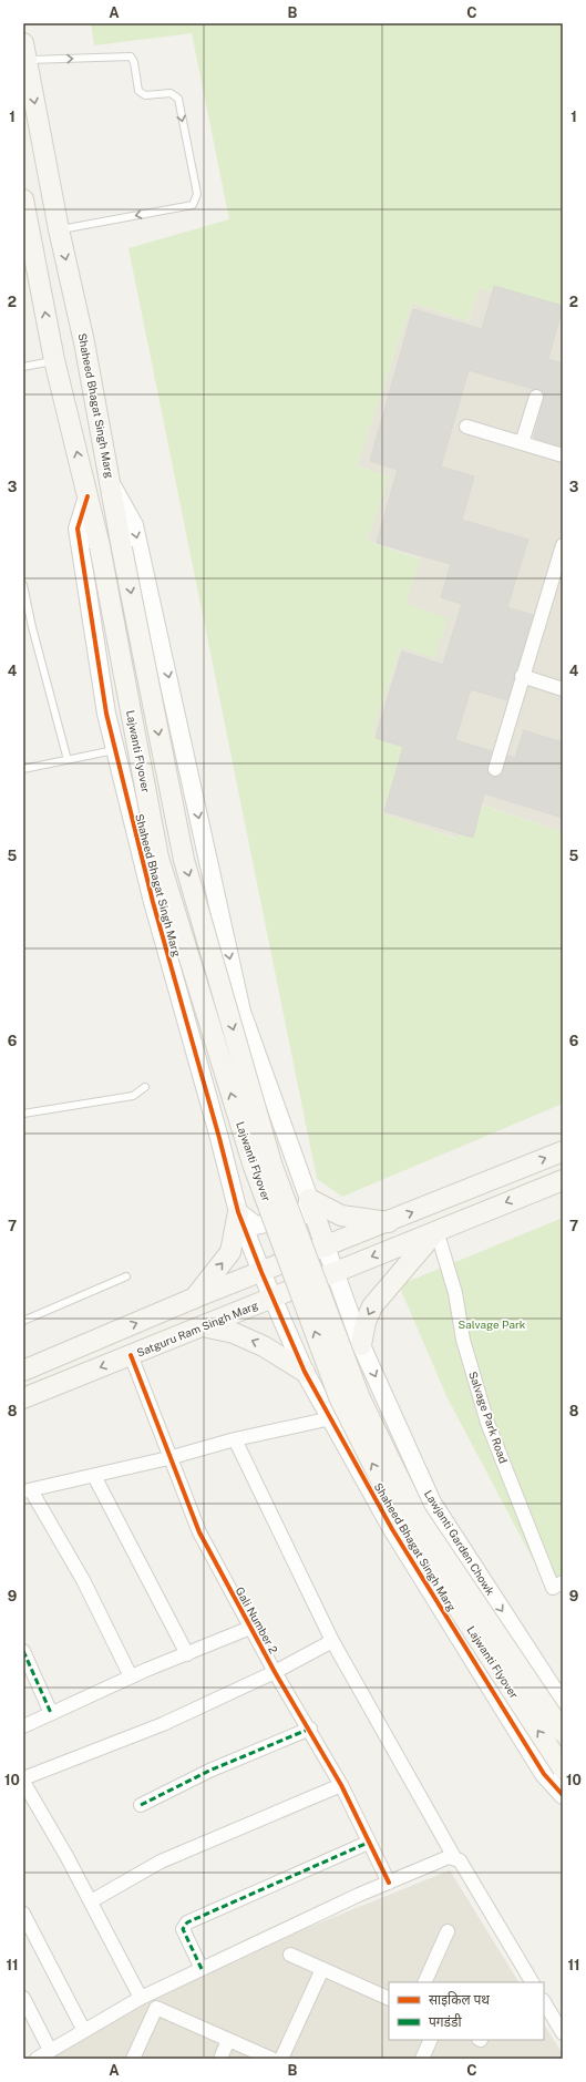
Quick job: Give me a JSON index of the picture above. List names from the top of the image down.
{
  "streets": {
    "main road": ["Shaheed Bhagat Singh Marg", "Lajwanti Flyover", "Satguru Ram Singh Marg"],
    "street": ["Salvage Park Road", "Lawjanti Garden Chowk", "Gali Number 2"]
  },
  "crossings": [
    ["Shaheed Bhagat Singh Marg", "Lajwanti Flyover"],
    ["Shaheed Bhagat Singh Marg", "Satguru Ram Singh Marg"],
    ["Shaheed Bhagat Singh Marg", "Lawjanti Garden Chowk"],
    ["Satguru Ram Singh Marg", "Gali Number 2"]
  ],
  "one_way": ["Shaheed Bhagat Singh Marg"],
  "parks": ["Salvage Park"],
  "legend": ["साइकिल पथ", "पगडंडी"],
  "grid": {
    "columns": ["A", "B", "C"],
    "rows": [
      "1",
      "2",
      "3",
      "4",
      "5",
      "6",
      "7",
      "8",
      "9",
      "10",
      "11"
    ]
  }
}
